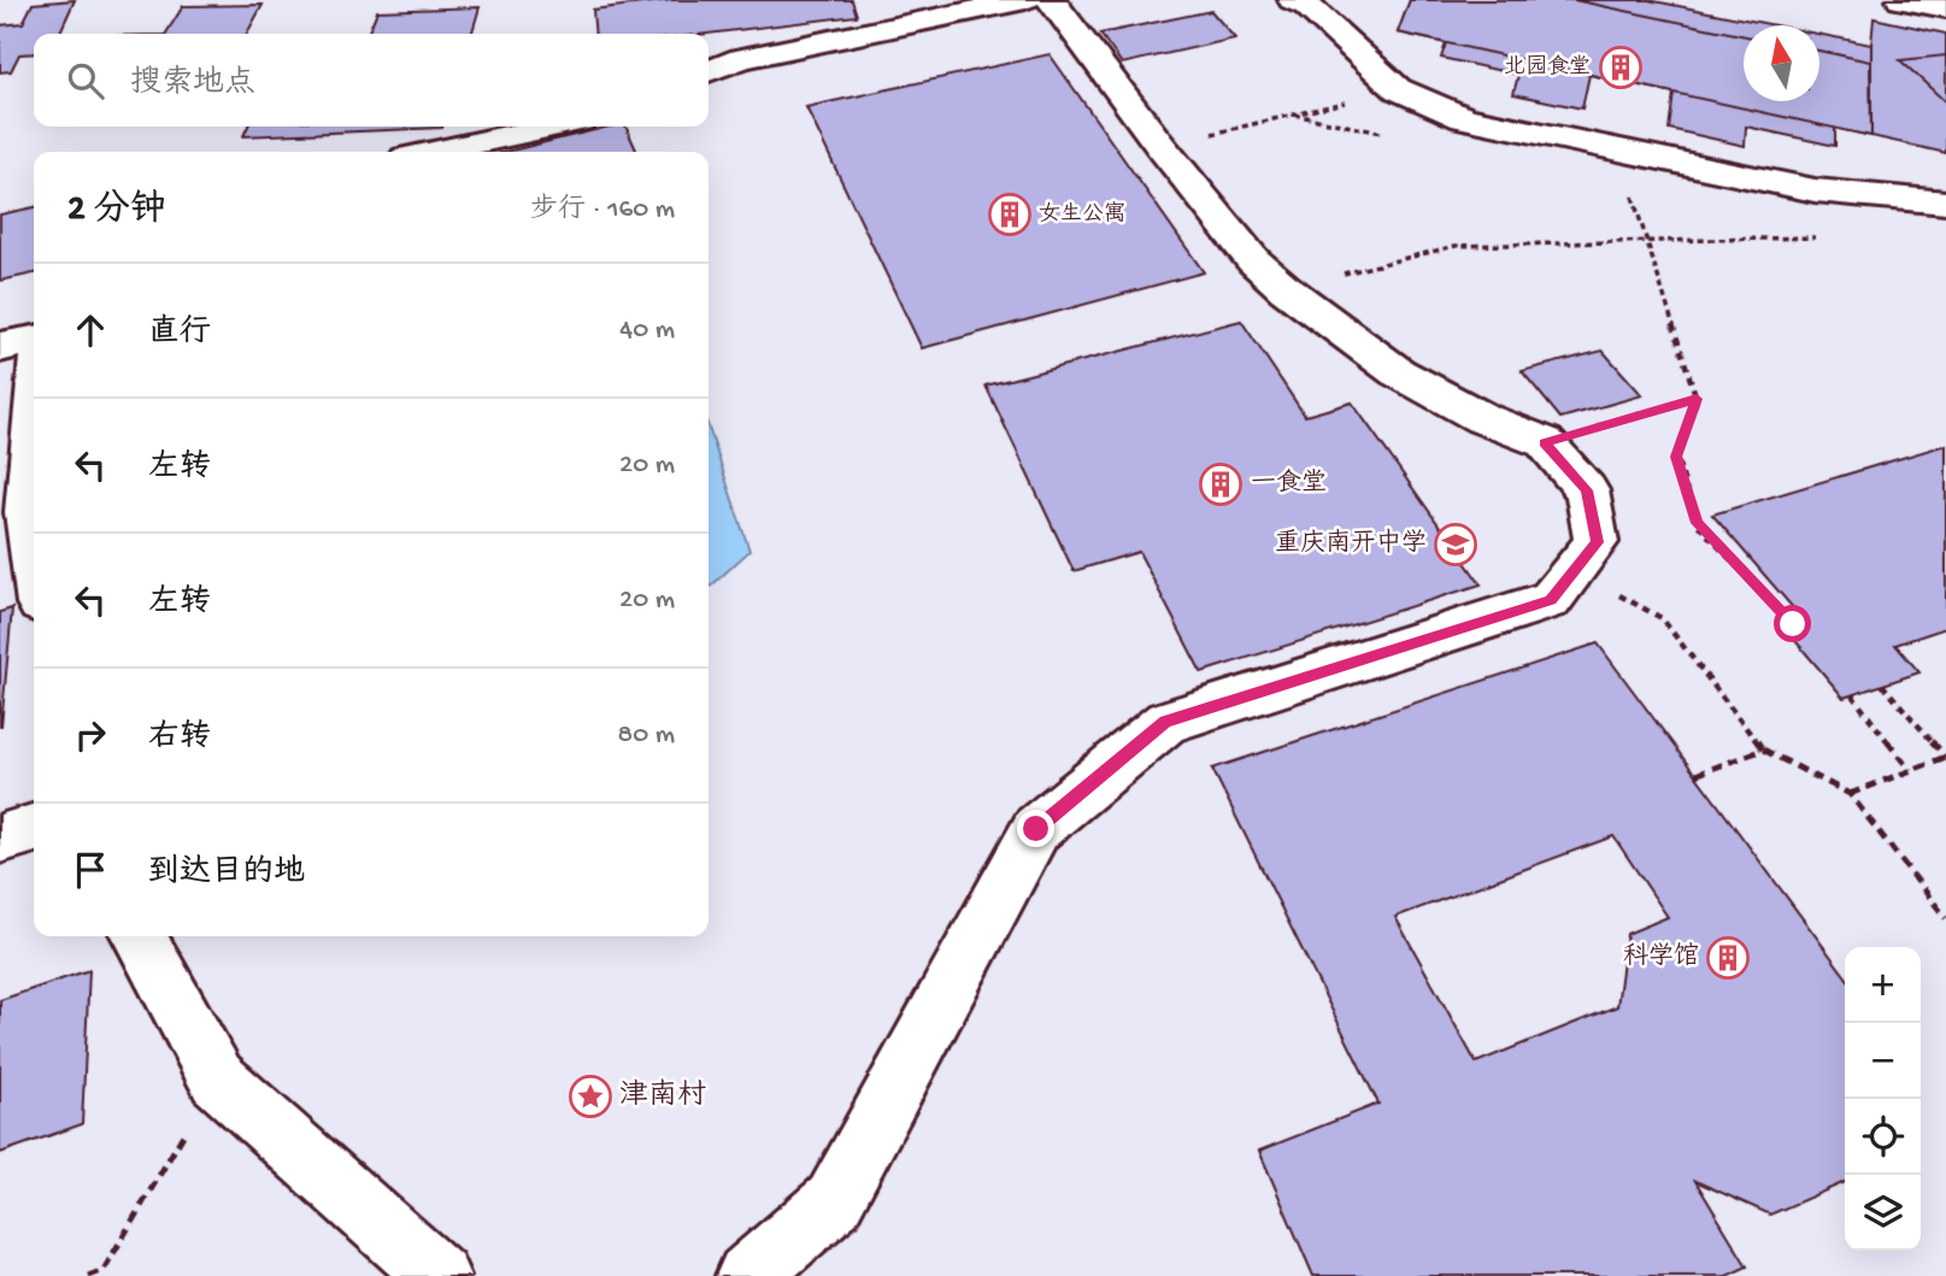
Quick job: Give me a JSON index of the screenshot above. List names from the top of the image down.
{
  "places": {
    "building": [
      "北园食堂",
      "女生公寓",
      "一食堂",
      "科学馆"
    ],
    "school or university": ["重庆南开中学"],
    "place": ["津南村"]
  },
  "north": "top",
  "page": {
    "search": "搜索地点",
    "heading": ["2 分钟", "步行 · 160 m"],
    "list": [
      ["直行", "40 m"],
      ["左转", "20 m"],
      ["左转", "20 m"],
      ["右转", "80 m"],
      "到达目的地"
    ],
    "map_buttons": ["+", "−"]
  }
}
